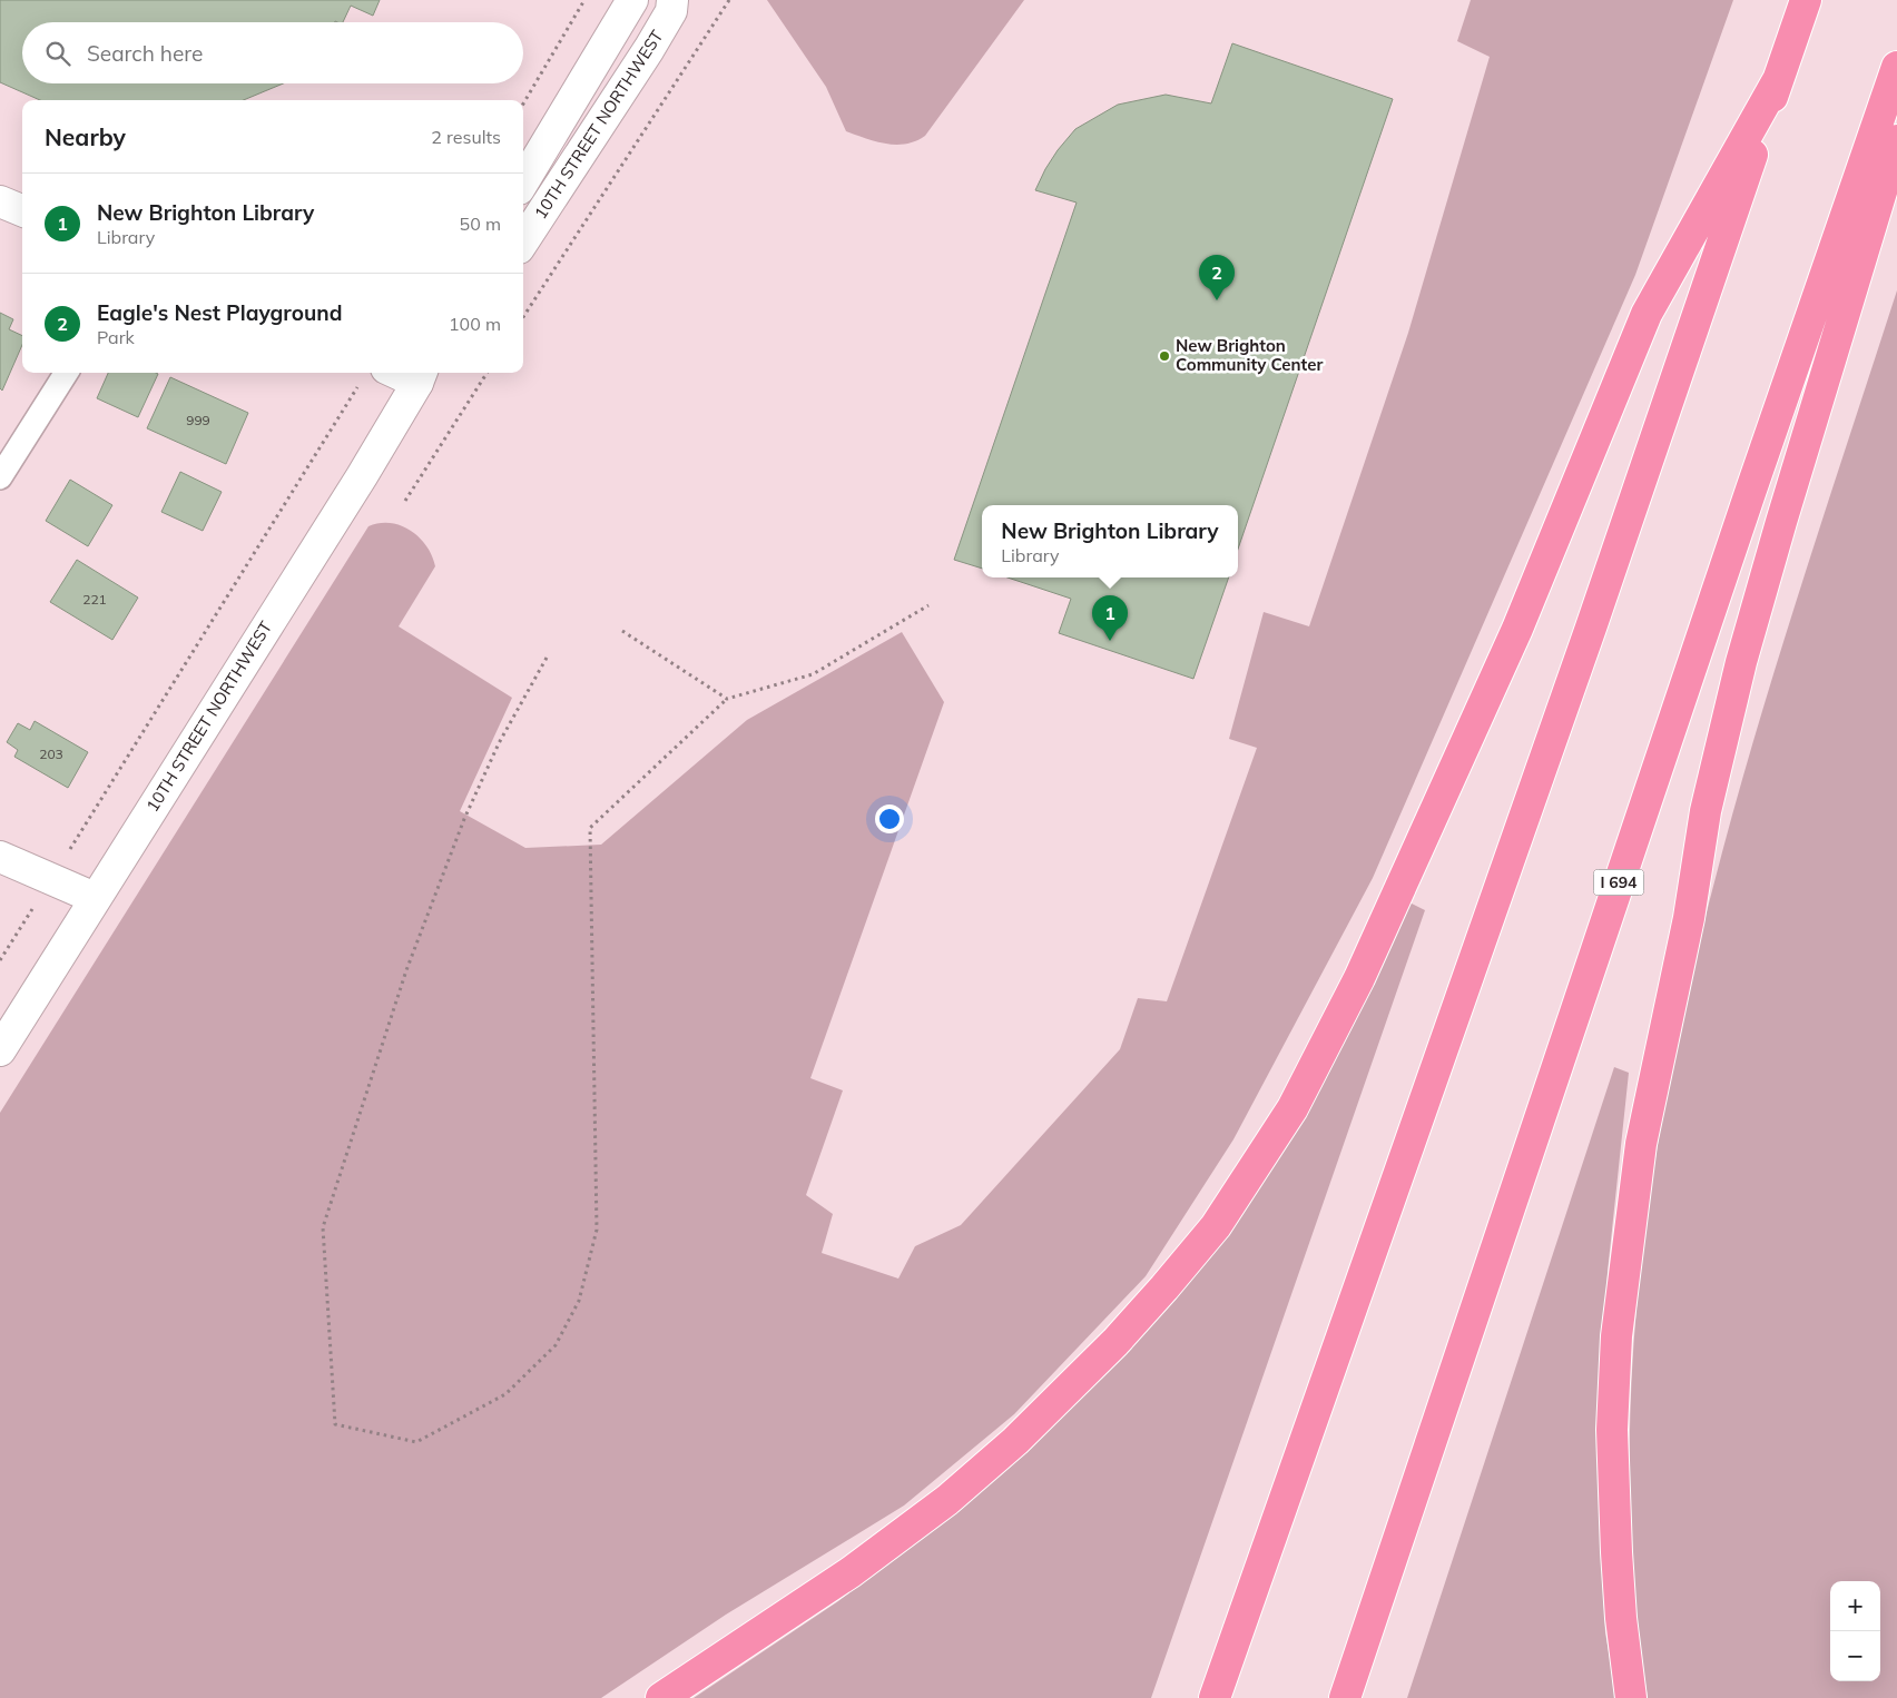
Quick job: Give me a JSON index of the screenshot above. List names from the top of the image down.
{
  "streets": {
    "highway": ["I 694"],
    "street": ["10TH STREET NORTHWEST"]
  },
  "places": ["New Brighton Community Center"],
  "house_numbers": ["999", "221", "203"],
  "page": {
    "search": "Search here",
    "heading": ["Nearby", "2 results"],
    "list": [
      {
        "mark": "1",
        "name": "New Brighton Library",
        "note": "Library",
        "value": "50 m"
      },
      {
        "mark": "2",
        "name": "Eagle's Nest Playground",
        "note": "Park",
        "value": "100 m"
      }
    ],
    "pins": ["2", "1"],
    "popup": ["New Brighton Library", "Library"],
    "map_buttons": ["+", "−"]
  }
}
